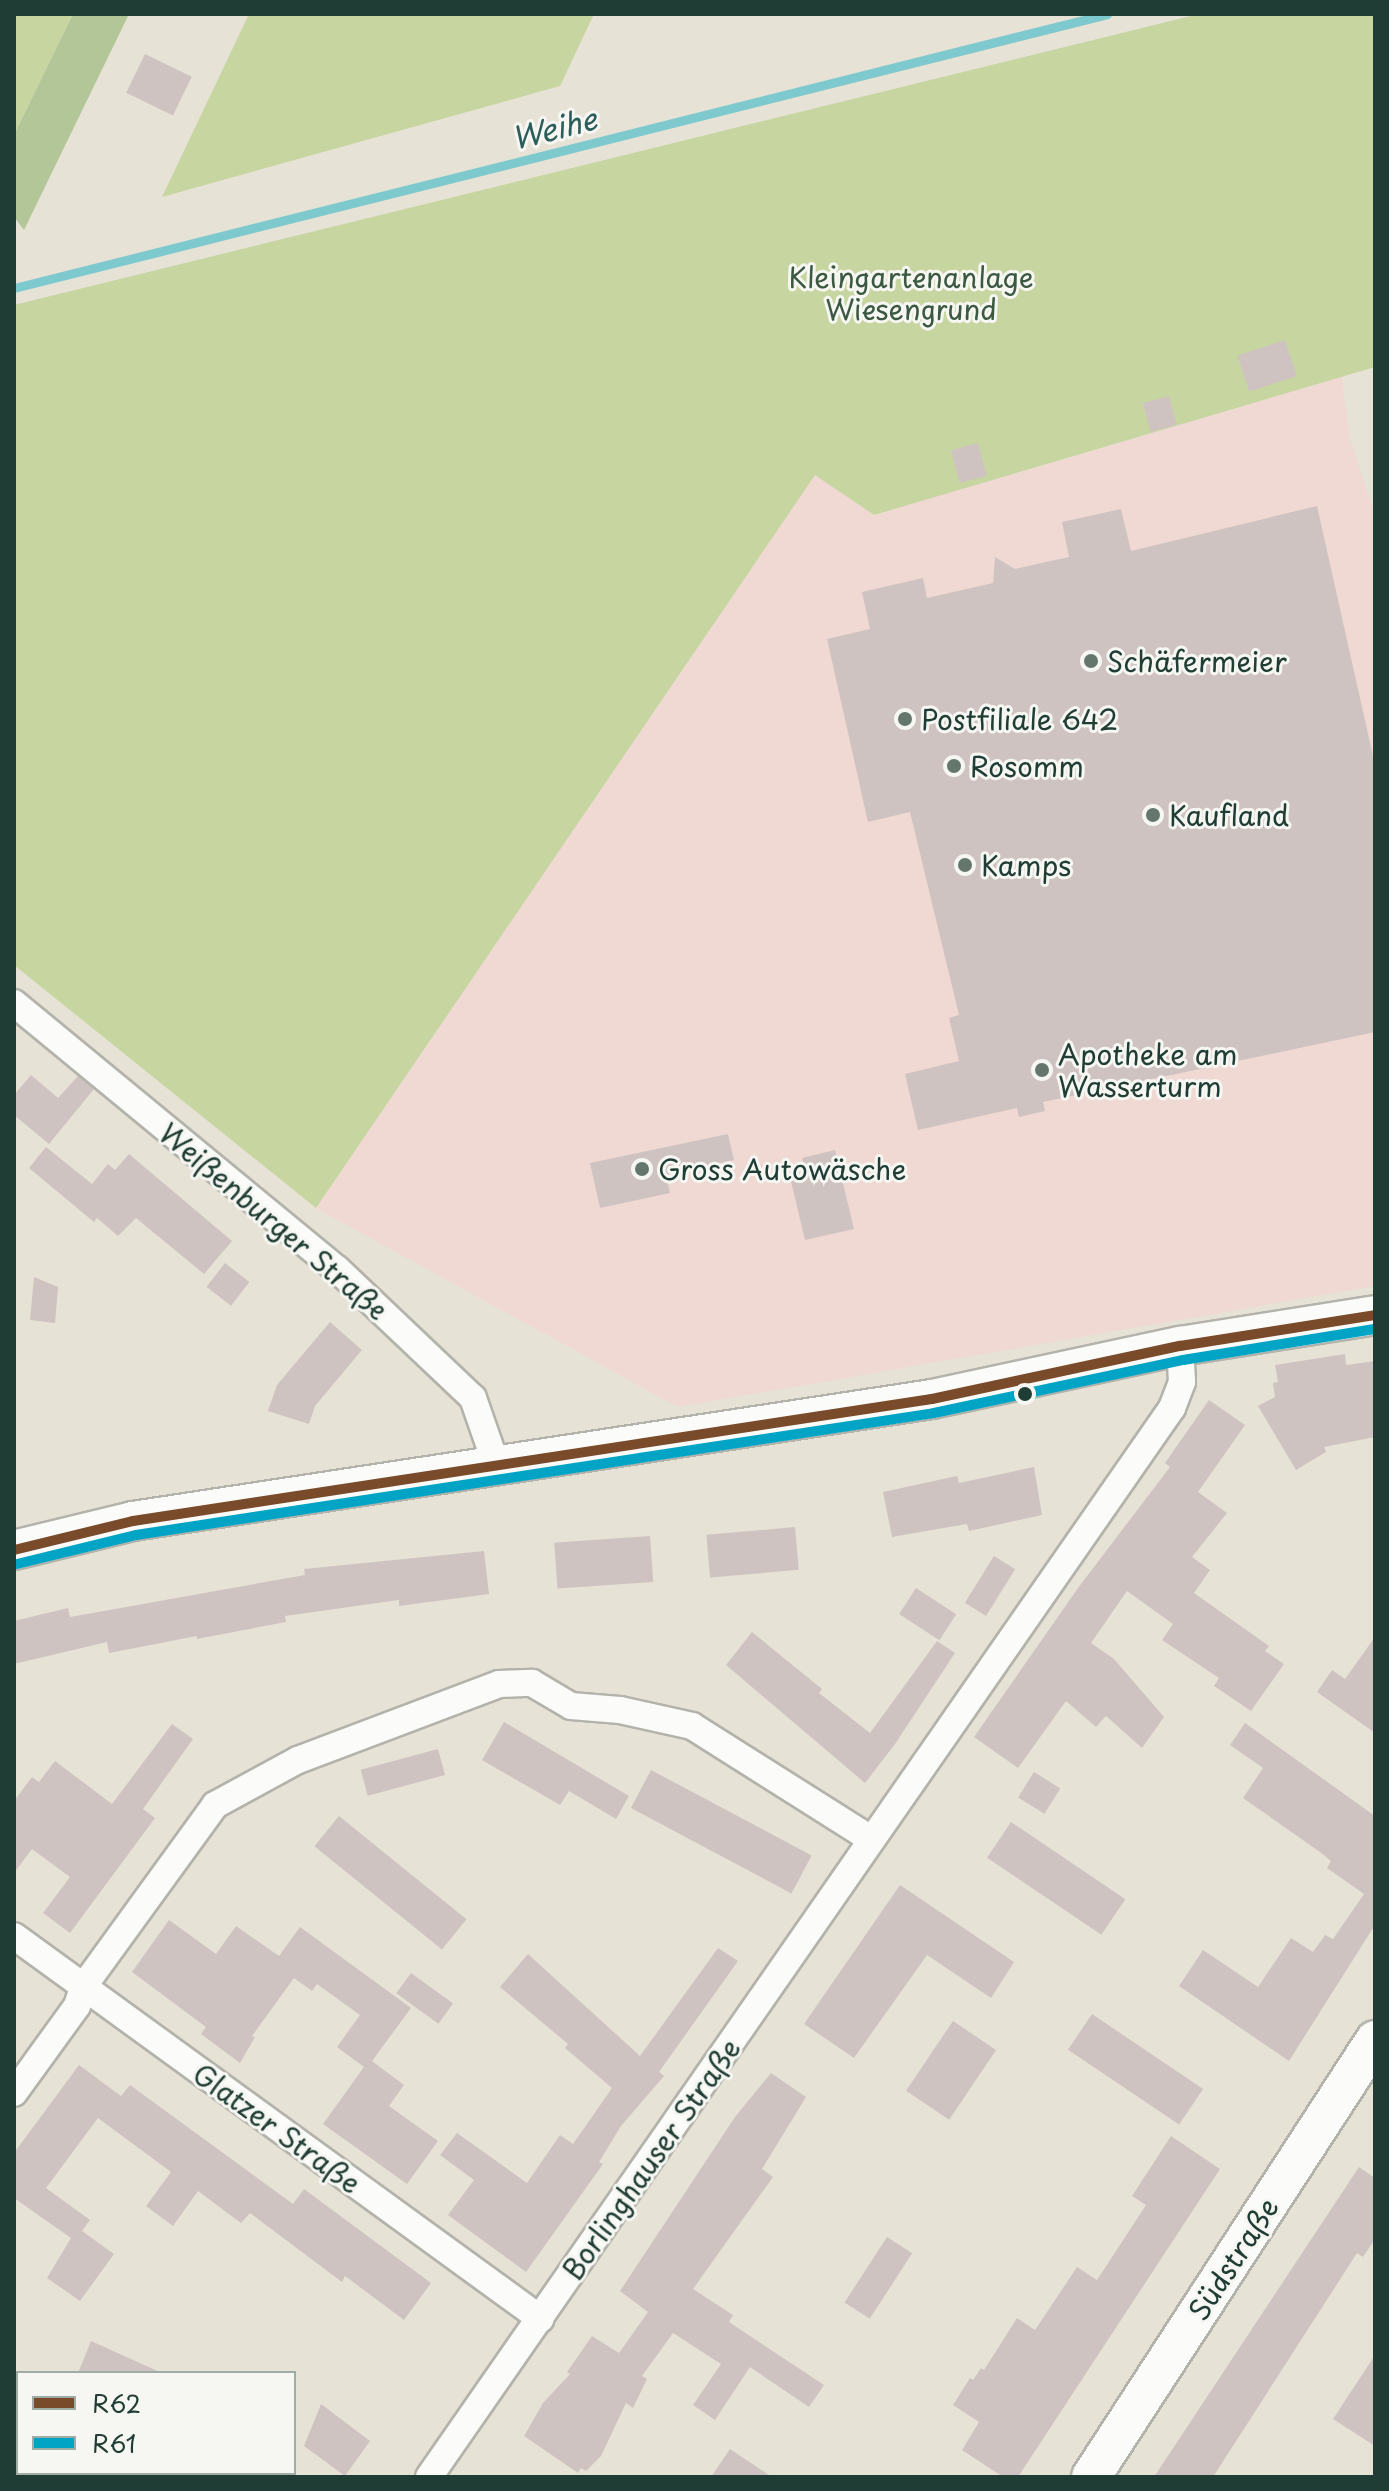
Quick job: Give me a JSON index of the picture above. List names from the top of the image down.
{
  "streets": {
    "street": [
      "Weißenburger Straße",
      "Glatzer Straße",
      "Borlinghauser Straße",
      "Südstraße"
    ]
  },
  "crossings": [
    ["Glatzer Straße", "Borlinghauser Straße"]
  ],
  "water": ["Weihe"],
  "parks": ["Kleingartenanlage Wiesengrund"],
  "places": [
    "Schäfermeier",
    "Postfiliale 642",
    "Rosomm",
    "Kaufland",
    "Kamps",
    "Apotheke am Wasserturm",
    "Gross Autowäsche"
  ],
  "lines": ["transit line R62", "transit line R61"],
  "legend": ["R62", "R61"]
}
